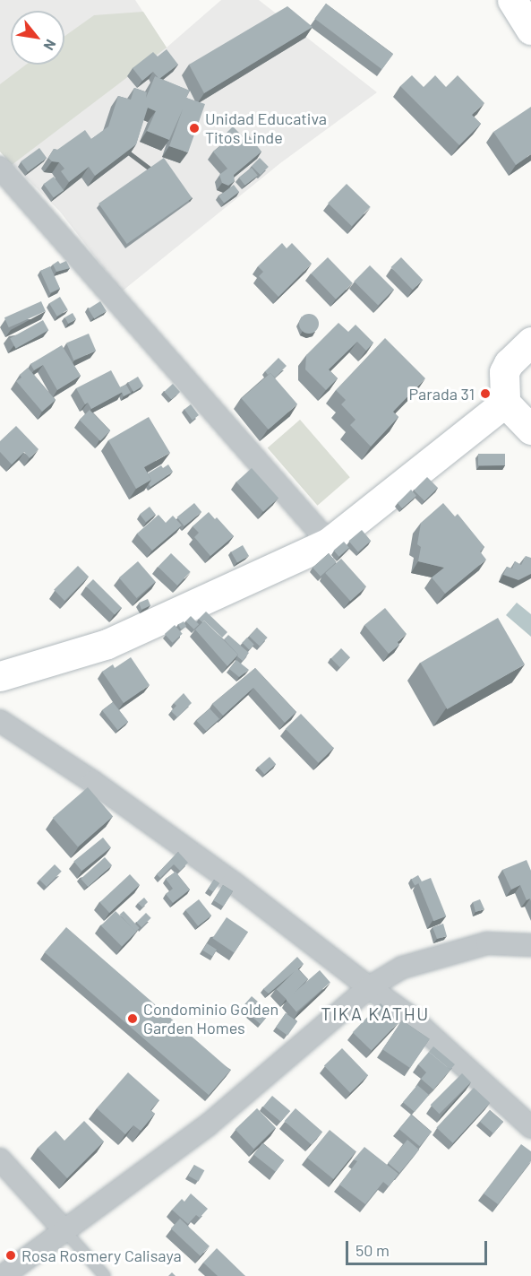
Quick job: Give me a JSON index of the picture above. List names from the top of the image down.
{
  "districts": ["TIKA KATHU"],
  "places": [
    "Unidad Educativa Titos Linde",
    "Parada 31",
    "Condominio Golden Garden Homes",
    "Rosa Rosmery Calisaya"
  ],
  "scale_bar": "50 m",
  "north": "bottom right"
}
